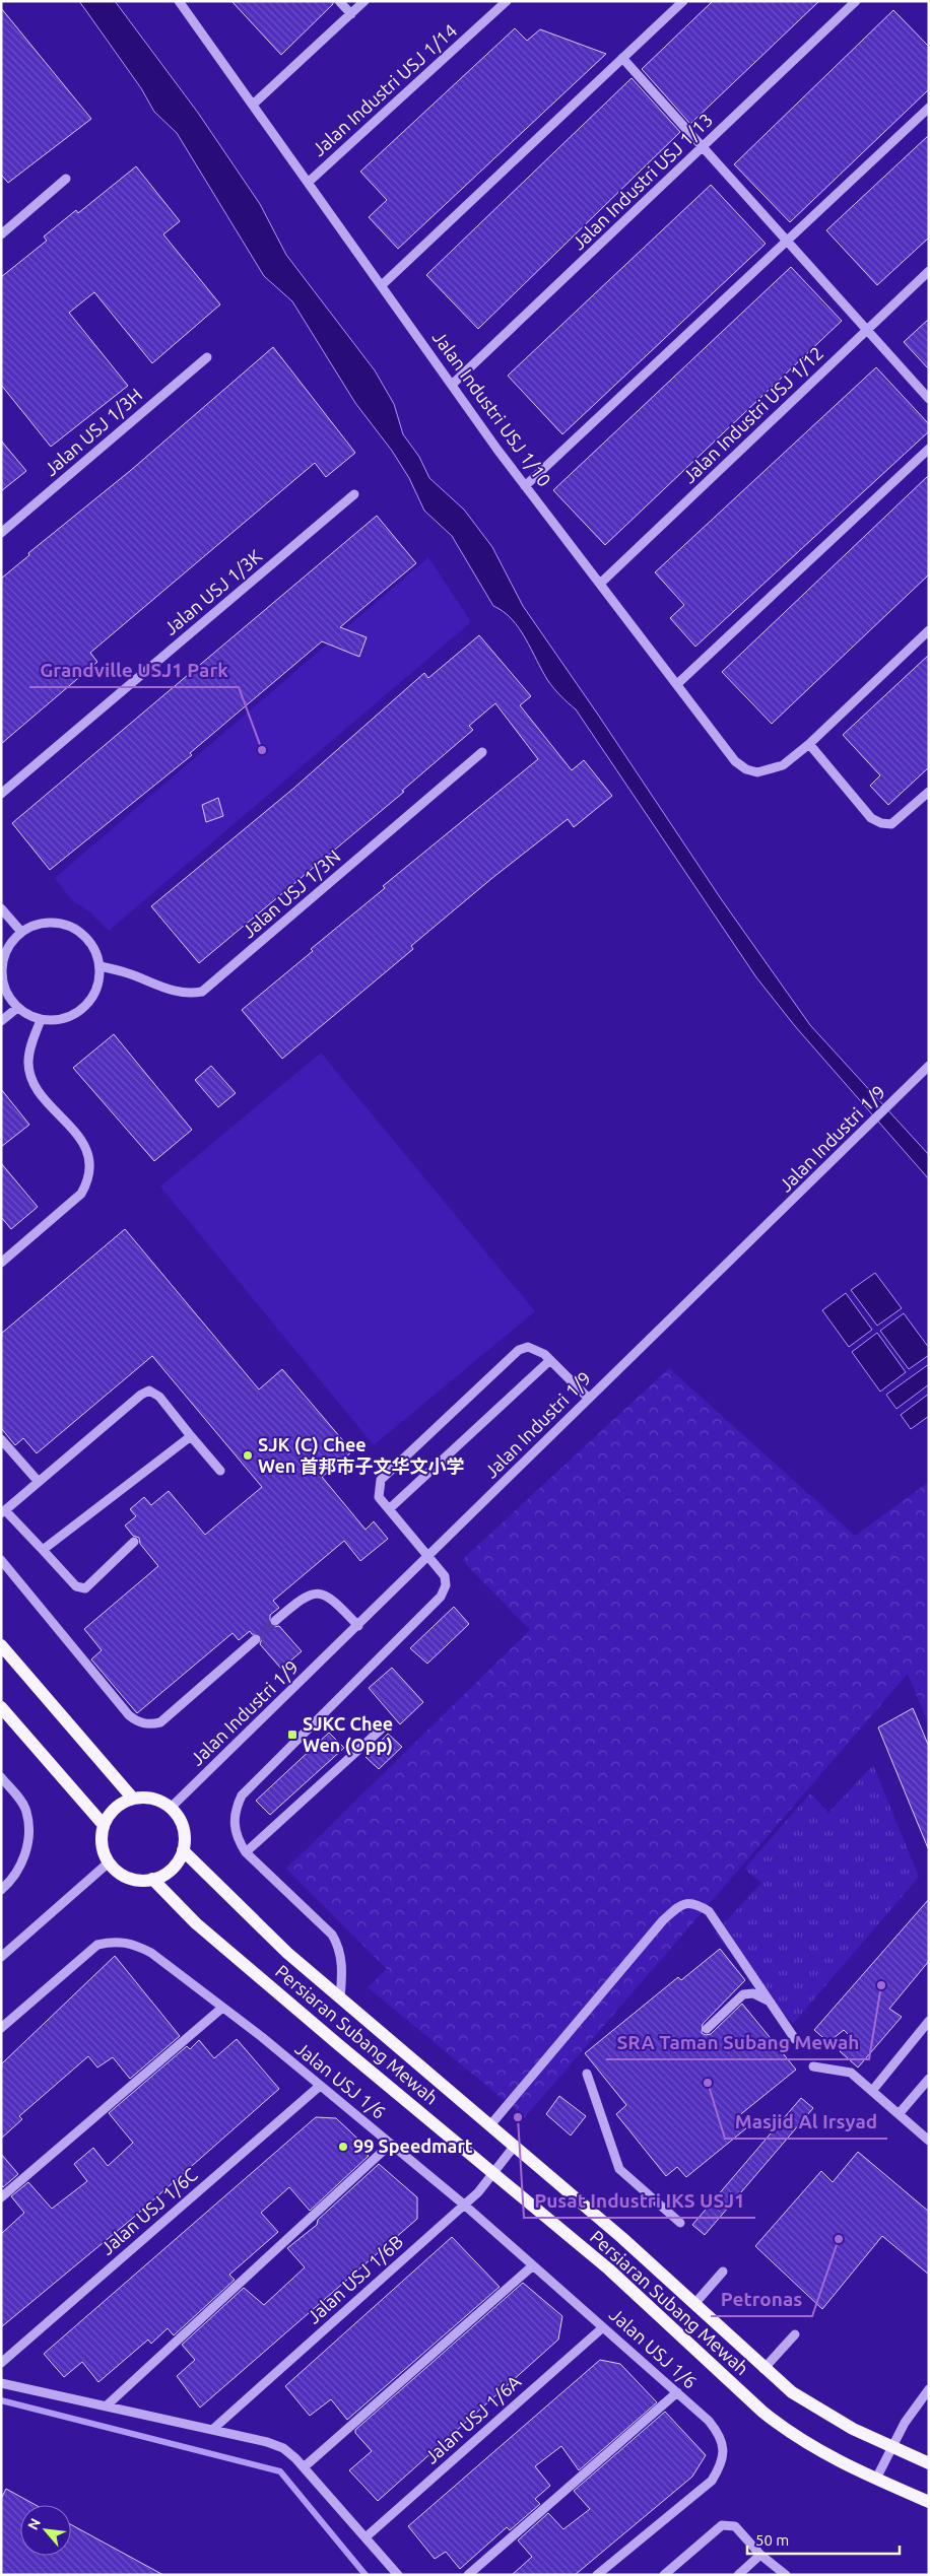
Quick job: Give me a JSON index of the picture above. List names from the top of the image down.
{
  "streets": {
    "main road": ["Persiaran Subang Mewah"],
    "street": [
      "Jalan Industri USJ 1/14",
      "Jalan Industri USJ 1/13",
      "Jalan Industri USJ 1/10",
      "Jalan Industri USJ 1/12",
      "Jalan USJ 1/3H",
      "Jalan USJ 1/3K",
      "Jalan USJ 1/3N",
      "Jalan Industri 1/9",
      "Jalan USJ 1/6",
      "Jalan USJ 1/6C",
      "Jalan USJ 1/6B",
      "Jalan USJ 1/6A"
    ]
  },
  "crossings": [
    ["Jalan Industri USJ 1/14", "Jalan Industri USJ 1/10"],
    ["Jalan Industri USJ 1/13", "Jalan Industri USJ 1/10"],
    ["Jalan Industri USJ 1/10", "Jalan Industri USJ 1/12"],
    ["Jalan Industri 1/9", "Persiaran Subang Mewah"],
    ["Persiaran Subang Mewah", "Jalan USJ 1/6B"],
    ["Jalan USJ 1/6", "Jalan USJ 1/6C"],
    ["Jalan USJ 1/6", "Jalan USJ 1/6B"],
    ["Jalan USJ 1/6", "Jalan USJ 1/6A"]
  ],
  "places": {
    "other": [
      "Grandville USJ1 Park",
      "SJK (C) Chee Wen 首邦市子文华文小学",
      "SRA Taman Subang Mewah",
      "Masjid Al Irsyad",
      "Pusat Industri IKS USJ1",
      "99 Speedmart",
      "Petronas"
    ],
    "transit": ["SJKC Chee Wen (Opp)"]
  },
  "scale_bar": "50 m",
  "north": "top left"
}
